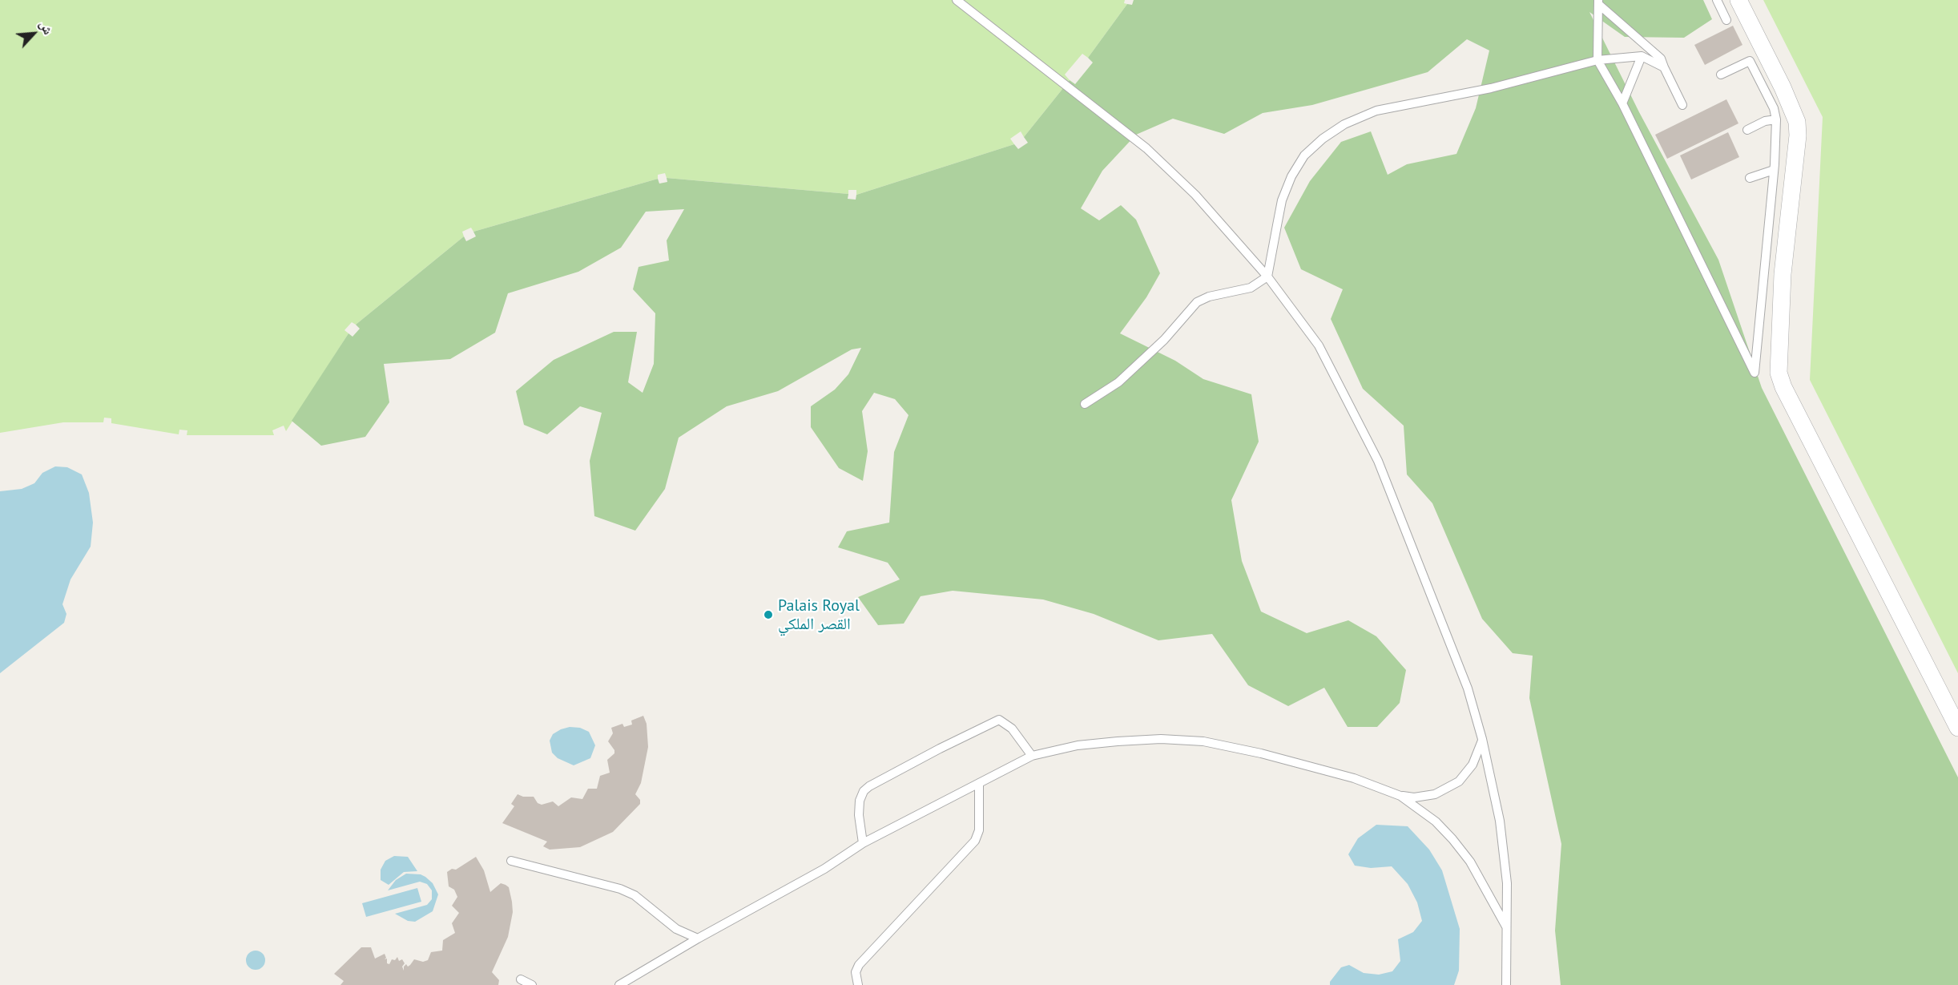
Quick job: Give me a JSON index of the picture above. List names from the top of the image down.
{
  "places": ["Palais Royal القصر الملكي"],
  "north": "top right"
}
